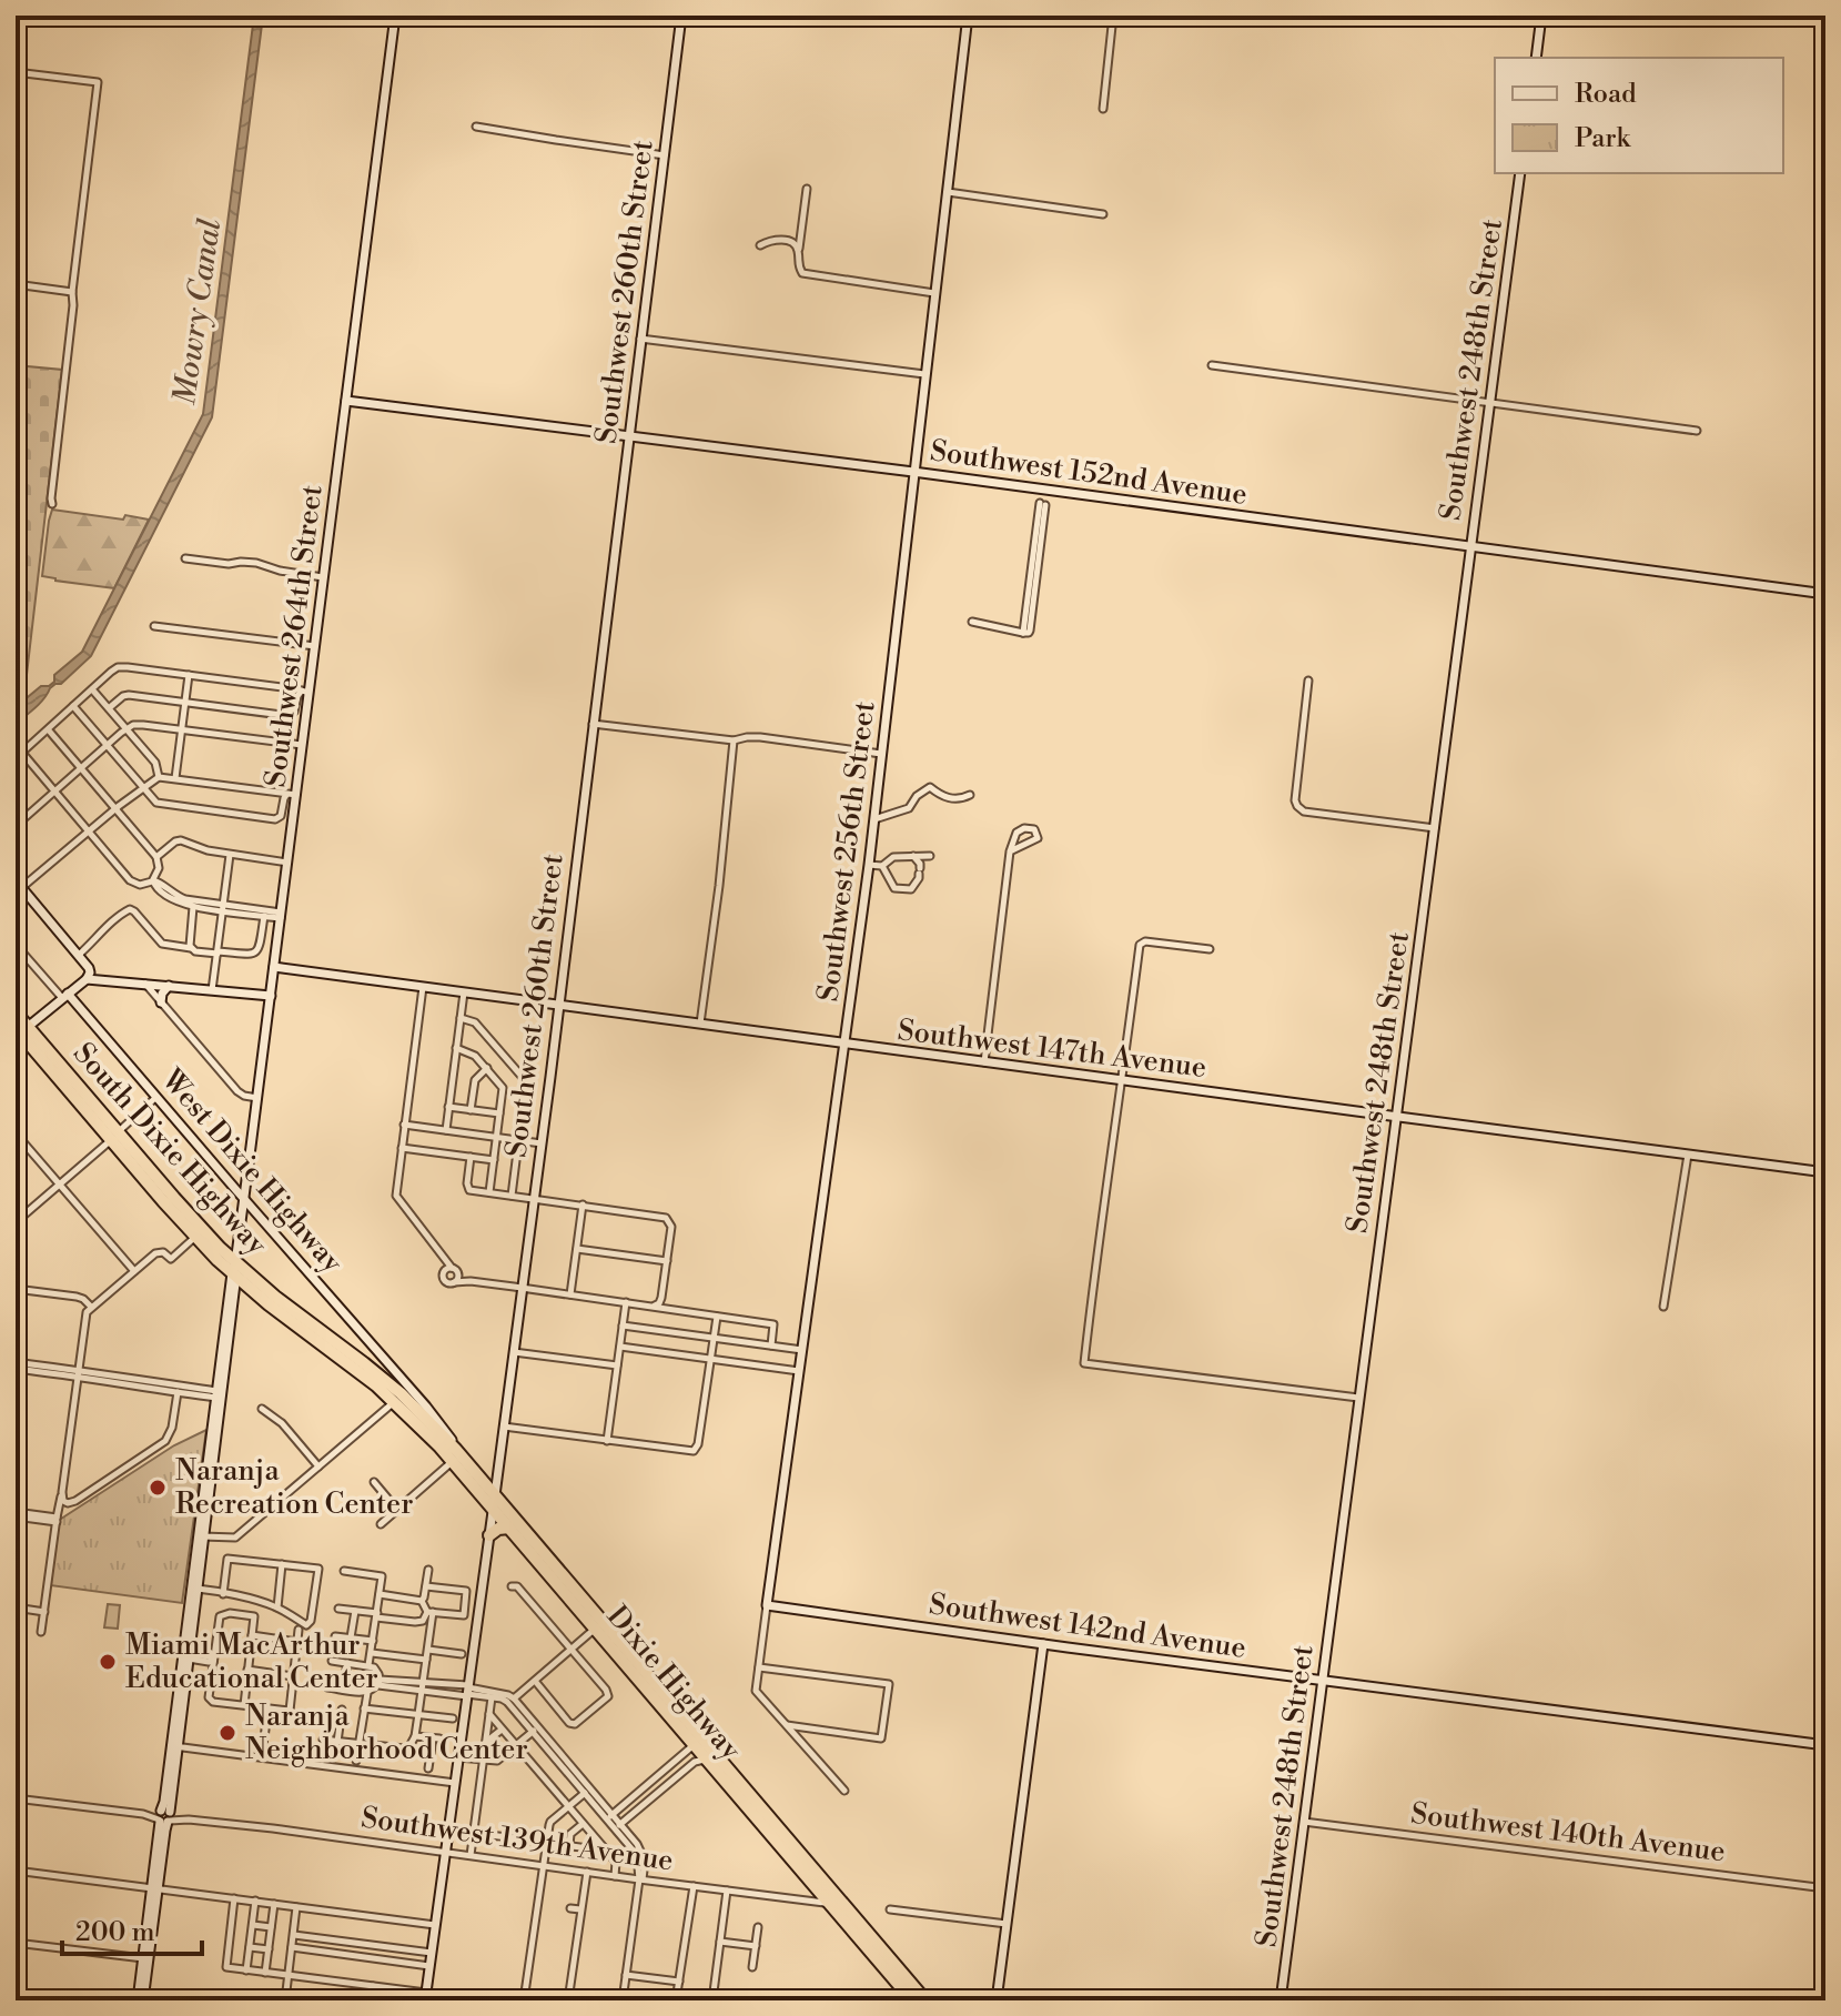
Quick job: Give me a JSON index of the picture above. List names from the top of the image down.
{
  "streets": {
    "highway": ["South Dixie Highway", "Dixie Highway"],
    "street": [
      "Southwest 260th Street",
      "Southwest 248th Street",
      "Southwest 152nd Avenue",
      "Southwest 264th Street",
      "Southwest 256th Street",
      "Southwest 147th Avenue",
      "West Dixie Highway",
      "Southwest 142nd Avenue",
      "Southwest 140th Avenue",
      "Southwest 139th Avenue"
    ]
  },
  "crossings": [
    ["Southwest 260th Street", "Southwest 152nd Avenue"],
    ["Southwest 260th Street", "Southwest 147th Avenue"],
    ["Southwest 260th Street", "Dixie Highway"],
    ["Southwest 260th Street", "Southwest 139th Avenue"],
    ["Southwest 248th Street", "Southwest 152nd Avenue"],
    ["Southwest 248th Street", "Southwest 147th Avenue"],
    ["Southwest 248th Street", "Southwest 142nd Avenue"],
    ["Southwest 248th Street", "Southwest 140th Avenue"],
    ["Southwest 152nd Avenue", "Southwest 264th Street"],
    ["Southwest 152nd Avenue", "Southwest 256th Street"],
    ["Southwest 264th Street", "Southwest 147th Avenue"],
    ["Southwest 264th Street", "South Dixie Highway"],
    ["Southwest 264th Street", "West Dixie Highway"],
    ["Southwest 264th Street", "Southwest 139th Avenue"],
    ["Southwest 256th Street", "Southwest 147th Avenue"],
    ["Southwest 256th Street", "Southwest 142nd Avenue"],
    ["South Dixie Highway", "Dixie Highway"],
    ["West Dixie Highway", "Dixie Highway"],
    ["Dixie Highway", "Southwest 139th Avenue"]
  ],
  "water": ["Mowry Canal"],
  "places": ["Naranja Recreation Center", "Miami MacArthur Educational Center", "Naranja Neighborhood Center"],
  "legend": ["Road", "Park"],
  "scale_bar": "200 m"
}
